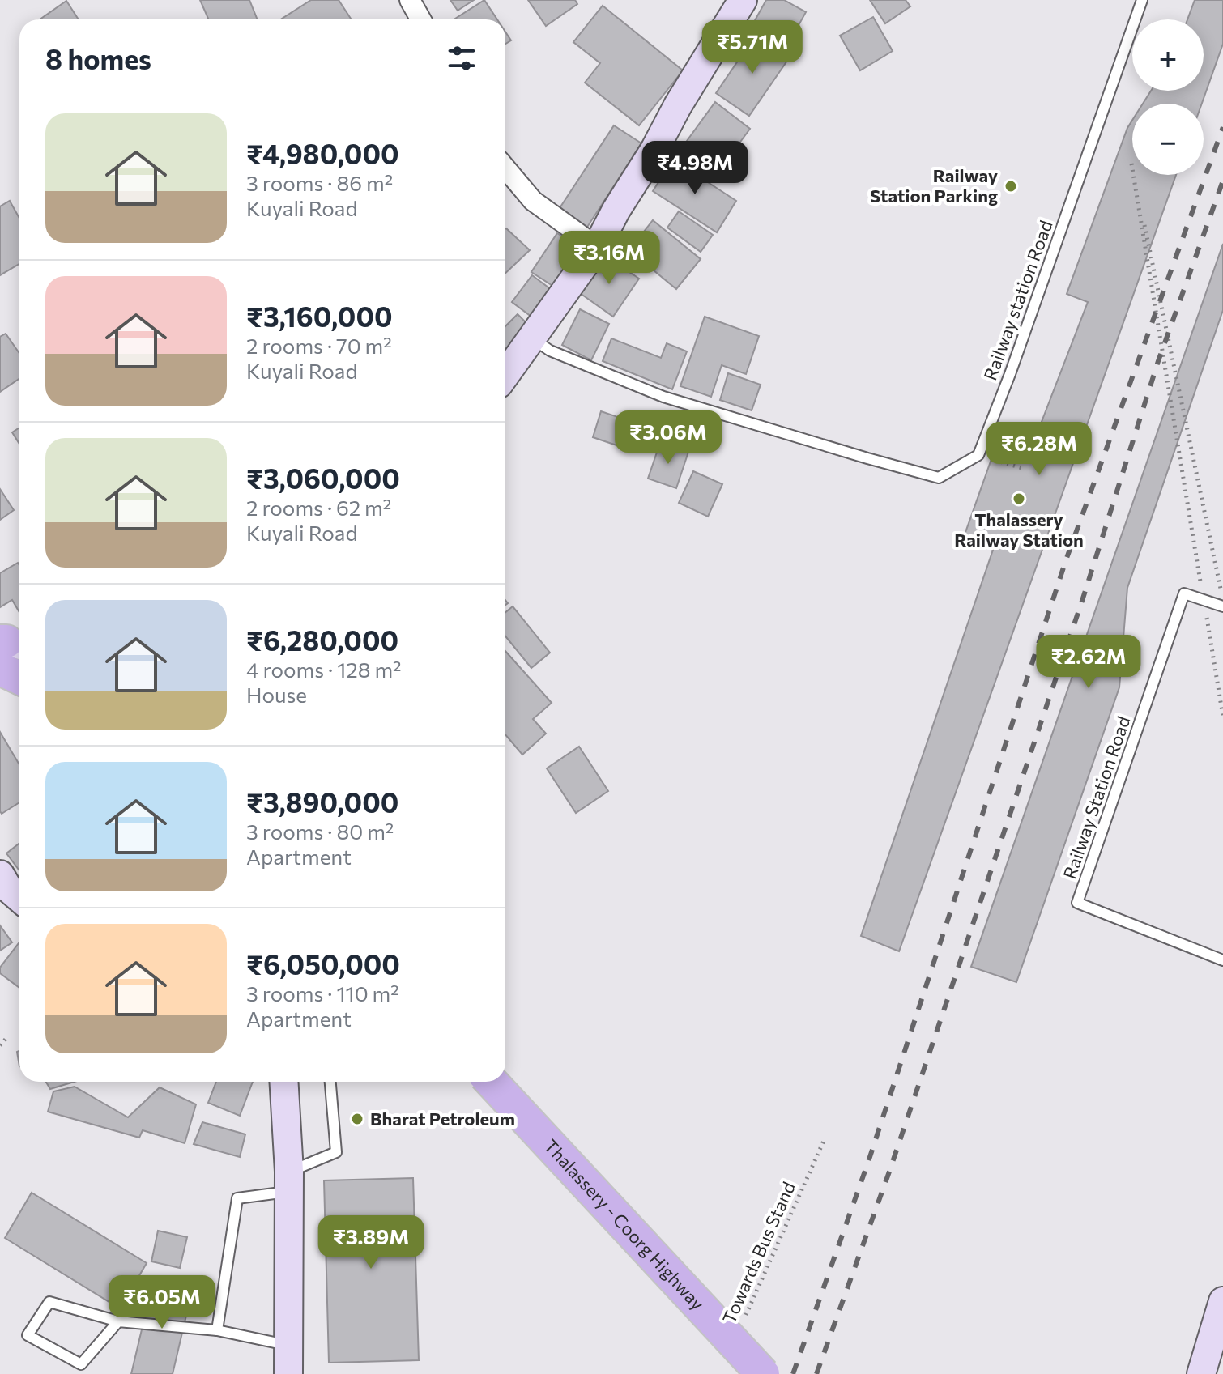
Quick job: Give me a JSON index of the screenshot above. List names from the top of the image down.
{
  "streets": {
    "main road": ["Thalassery - Coorg Highway"],
    "lane": ["Railway station Road", "Railway Station Road"],
    "path": ["Towards Bus Stand"]
  },
  "places": ["Railway Station Parking", "Thalassery Railway Station", "Bharat Petroleum"],
  "page": {
    "map_buttons": ["+", "−"],
    "heading": "8 homes",
    "price": [
      "₹5.71M",
      "₹4.98M",
      "₹3.16M",
      "₹3.06M",
      "₹6.28M",
      "₹2.62M",
      "₹3.89M",
      "₹6.05M"
    ],
    "list": [
      {
        "name": "₹4,980,000",
        "note": "3 rooms · 86 m² · Kuyali Road"
      },
      {
        "name": "₹3,160,000",
        "note": "2 rooms · 70 m² · Kuyali Road"
      },
      {
        "name": "₹3,060,000",
        "note": "2 rooms · 62 m² · Kuyali Road"
      },
      {
        "name": "₹6,280,000",
        "note": "4 rooms · 128 m² · House"
      },
      {
        "name": "₹3,890,000",
        "note": "3 rooms · 80 m² · Apartment"
      },
      {
        "name": "₹6,050,000",
        "note": "3 rooms · 110 m² · Apartment"
      }
    ]
  }
}
